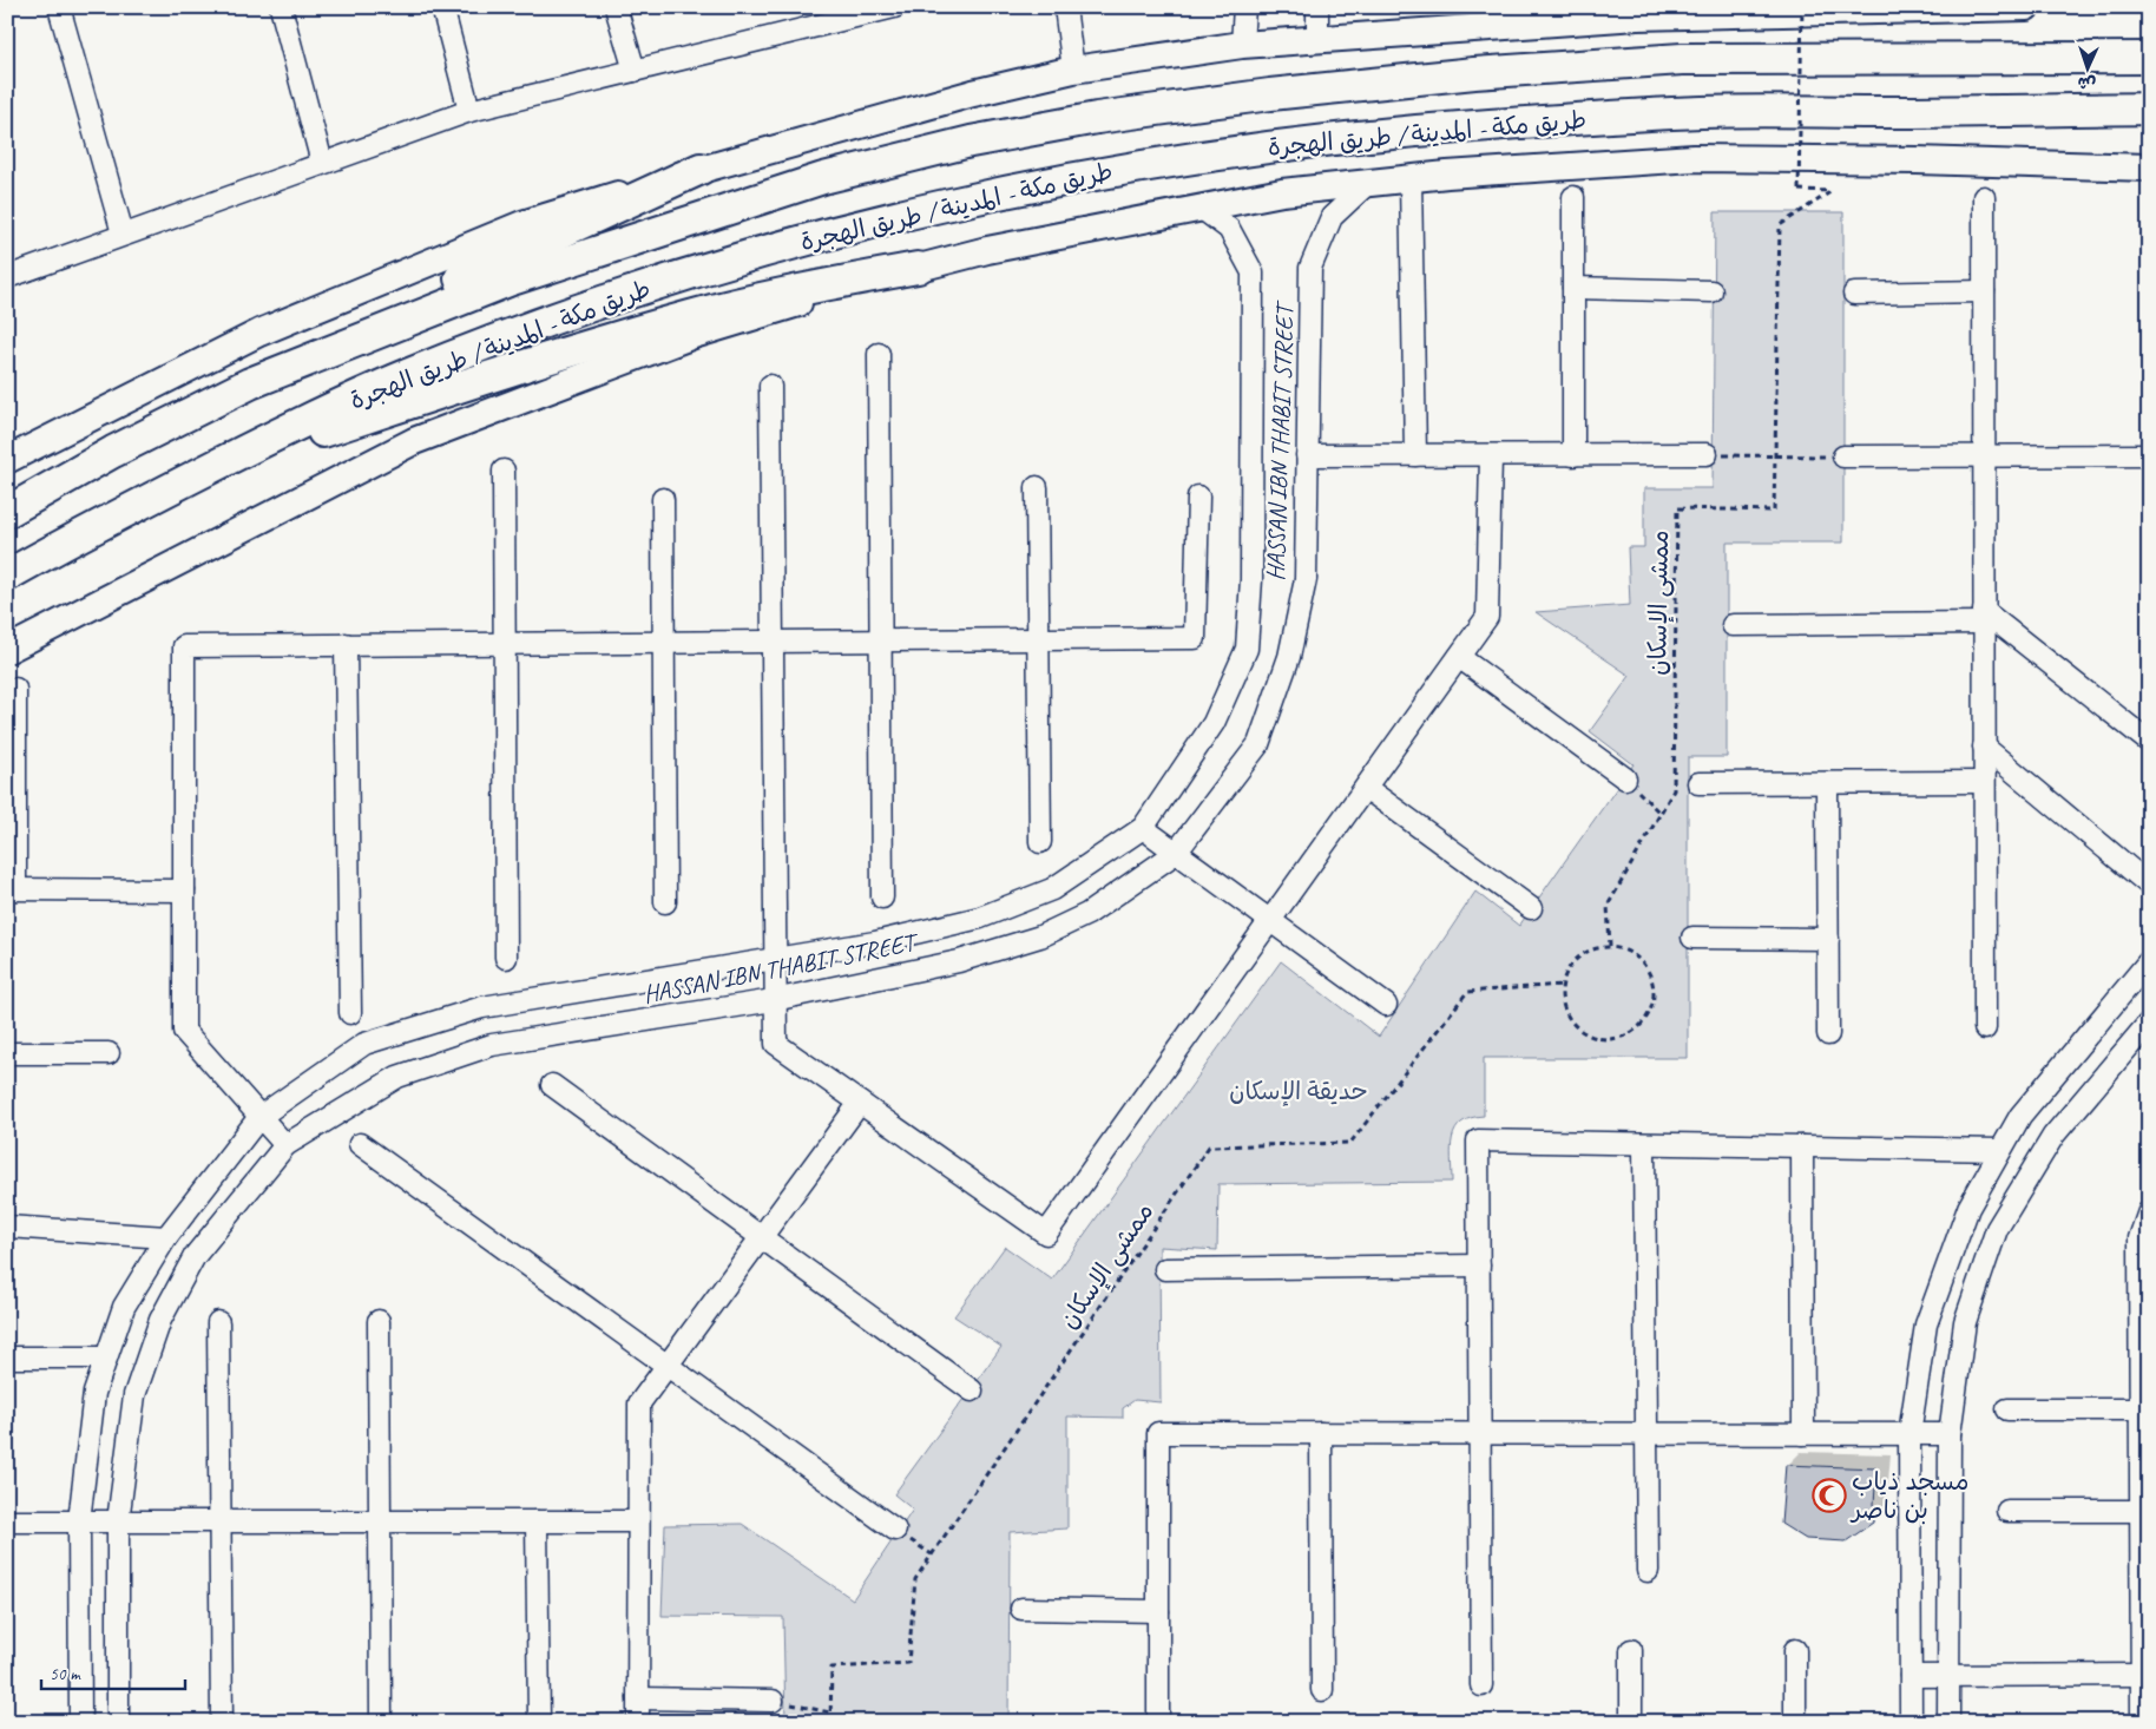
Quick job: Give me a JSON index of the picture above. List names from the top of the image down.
{
  "streets": {
    "highway": ["طريق مكة - المدينة / طريق الهجرة"],
    "street": ["HASSAN IBN THABIT STREET"],
    "path": ["ممشى الإسكان"]
  },
  "parks": ["حديقة الإسكان"],
  "places": {
    "mosque": ["مسجد ذياب بن ناصر"]
  },
  "scale_bar": "50 m",
  "north": "bottom"
}
